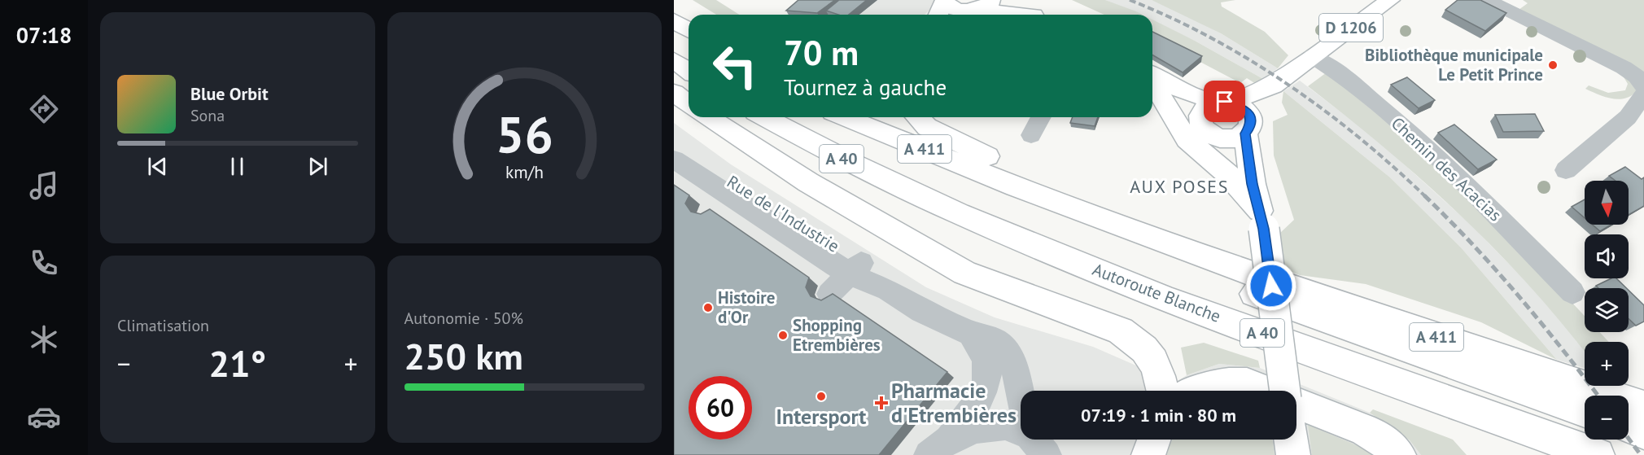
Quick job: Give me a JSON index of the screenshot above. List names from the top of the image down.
{
  "streets": {
    "main road": [
      "D 1206",
      "A 411",
      "A 40",
      "Autoroute Blanche"
    ],
    "street": ["Chemin des Acacias", "Rue de l'Industrie"]
  },
  "crossings": [
    ["D 1206", "Chemin des Acacias"]
  ],
  "districts": ["AUX POSES"],
  "places": {
    "other": [
      "Bibliothèque municipale Le Petit Prince",
      "Histoire d'Or",
      "Shopping Etrembières",
      "Intersport"
    ],
    "health": ["Pharmacie d'Etrembières"]
  },
  "north": "bottom",
  "page": {
    "tabs": "07:18",
    "turn": ["70 m", "Tournez à gauche"],
    "song": ["Blue Orbit", "Sona"],
    "map_buttons": ["+", "−"],
    "tile": [
      "Climatisation",
      ["Autonomie · 50%", "250 km"]
    ],
    "heat": ["−", "21°", "+"],
    "limit": "60",
    "trip": "07:19 · 1 min · 80 m",
    "gauge": ["56", "km/h"]
  }
}
